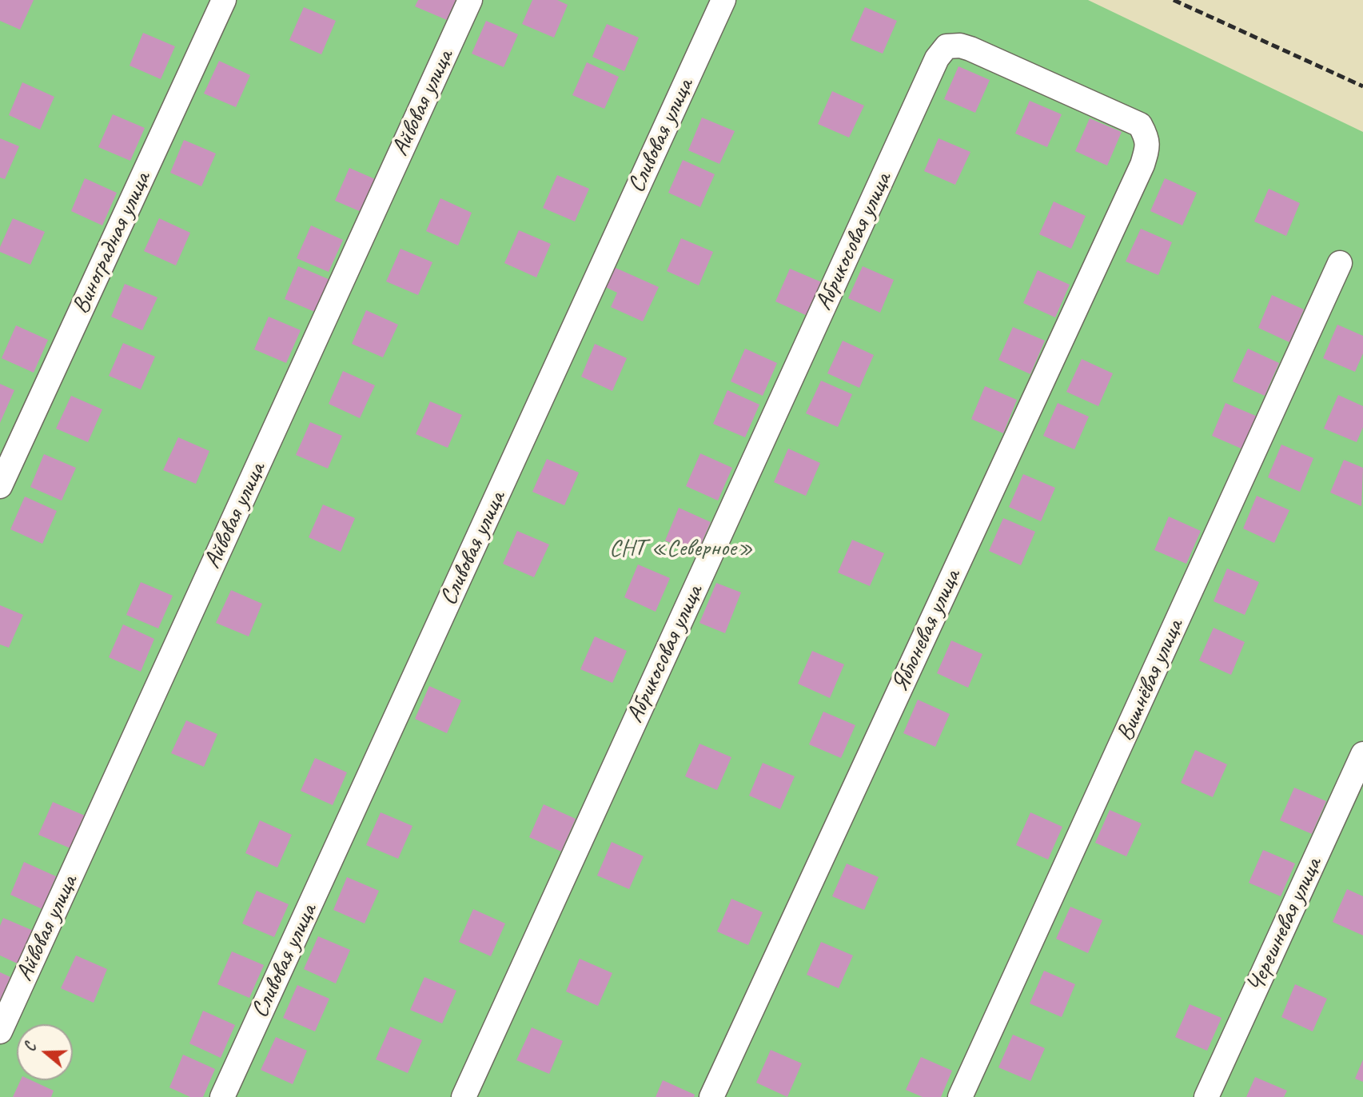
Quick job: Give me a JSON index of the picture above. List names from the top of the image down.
{
  "streets": {
    "street": [
      "Айвовая улица",
      "Сливовая улица",
      "Абрикосовая улица",
      "Виноградная улица",
      "Яблоневая улица",
      "Вишнёвая улица",
      "Черешневая улица"
    ]
  },
  "crossings": [
    ["Абрикосовая улица", "Яблоневая улица"]
  ],
  "parks": ["СНТ «Северное»"],
  "north": "left"
}
